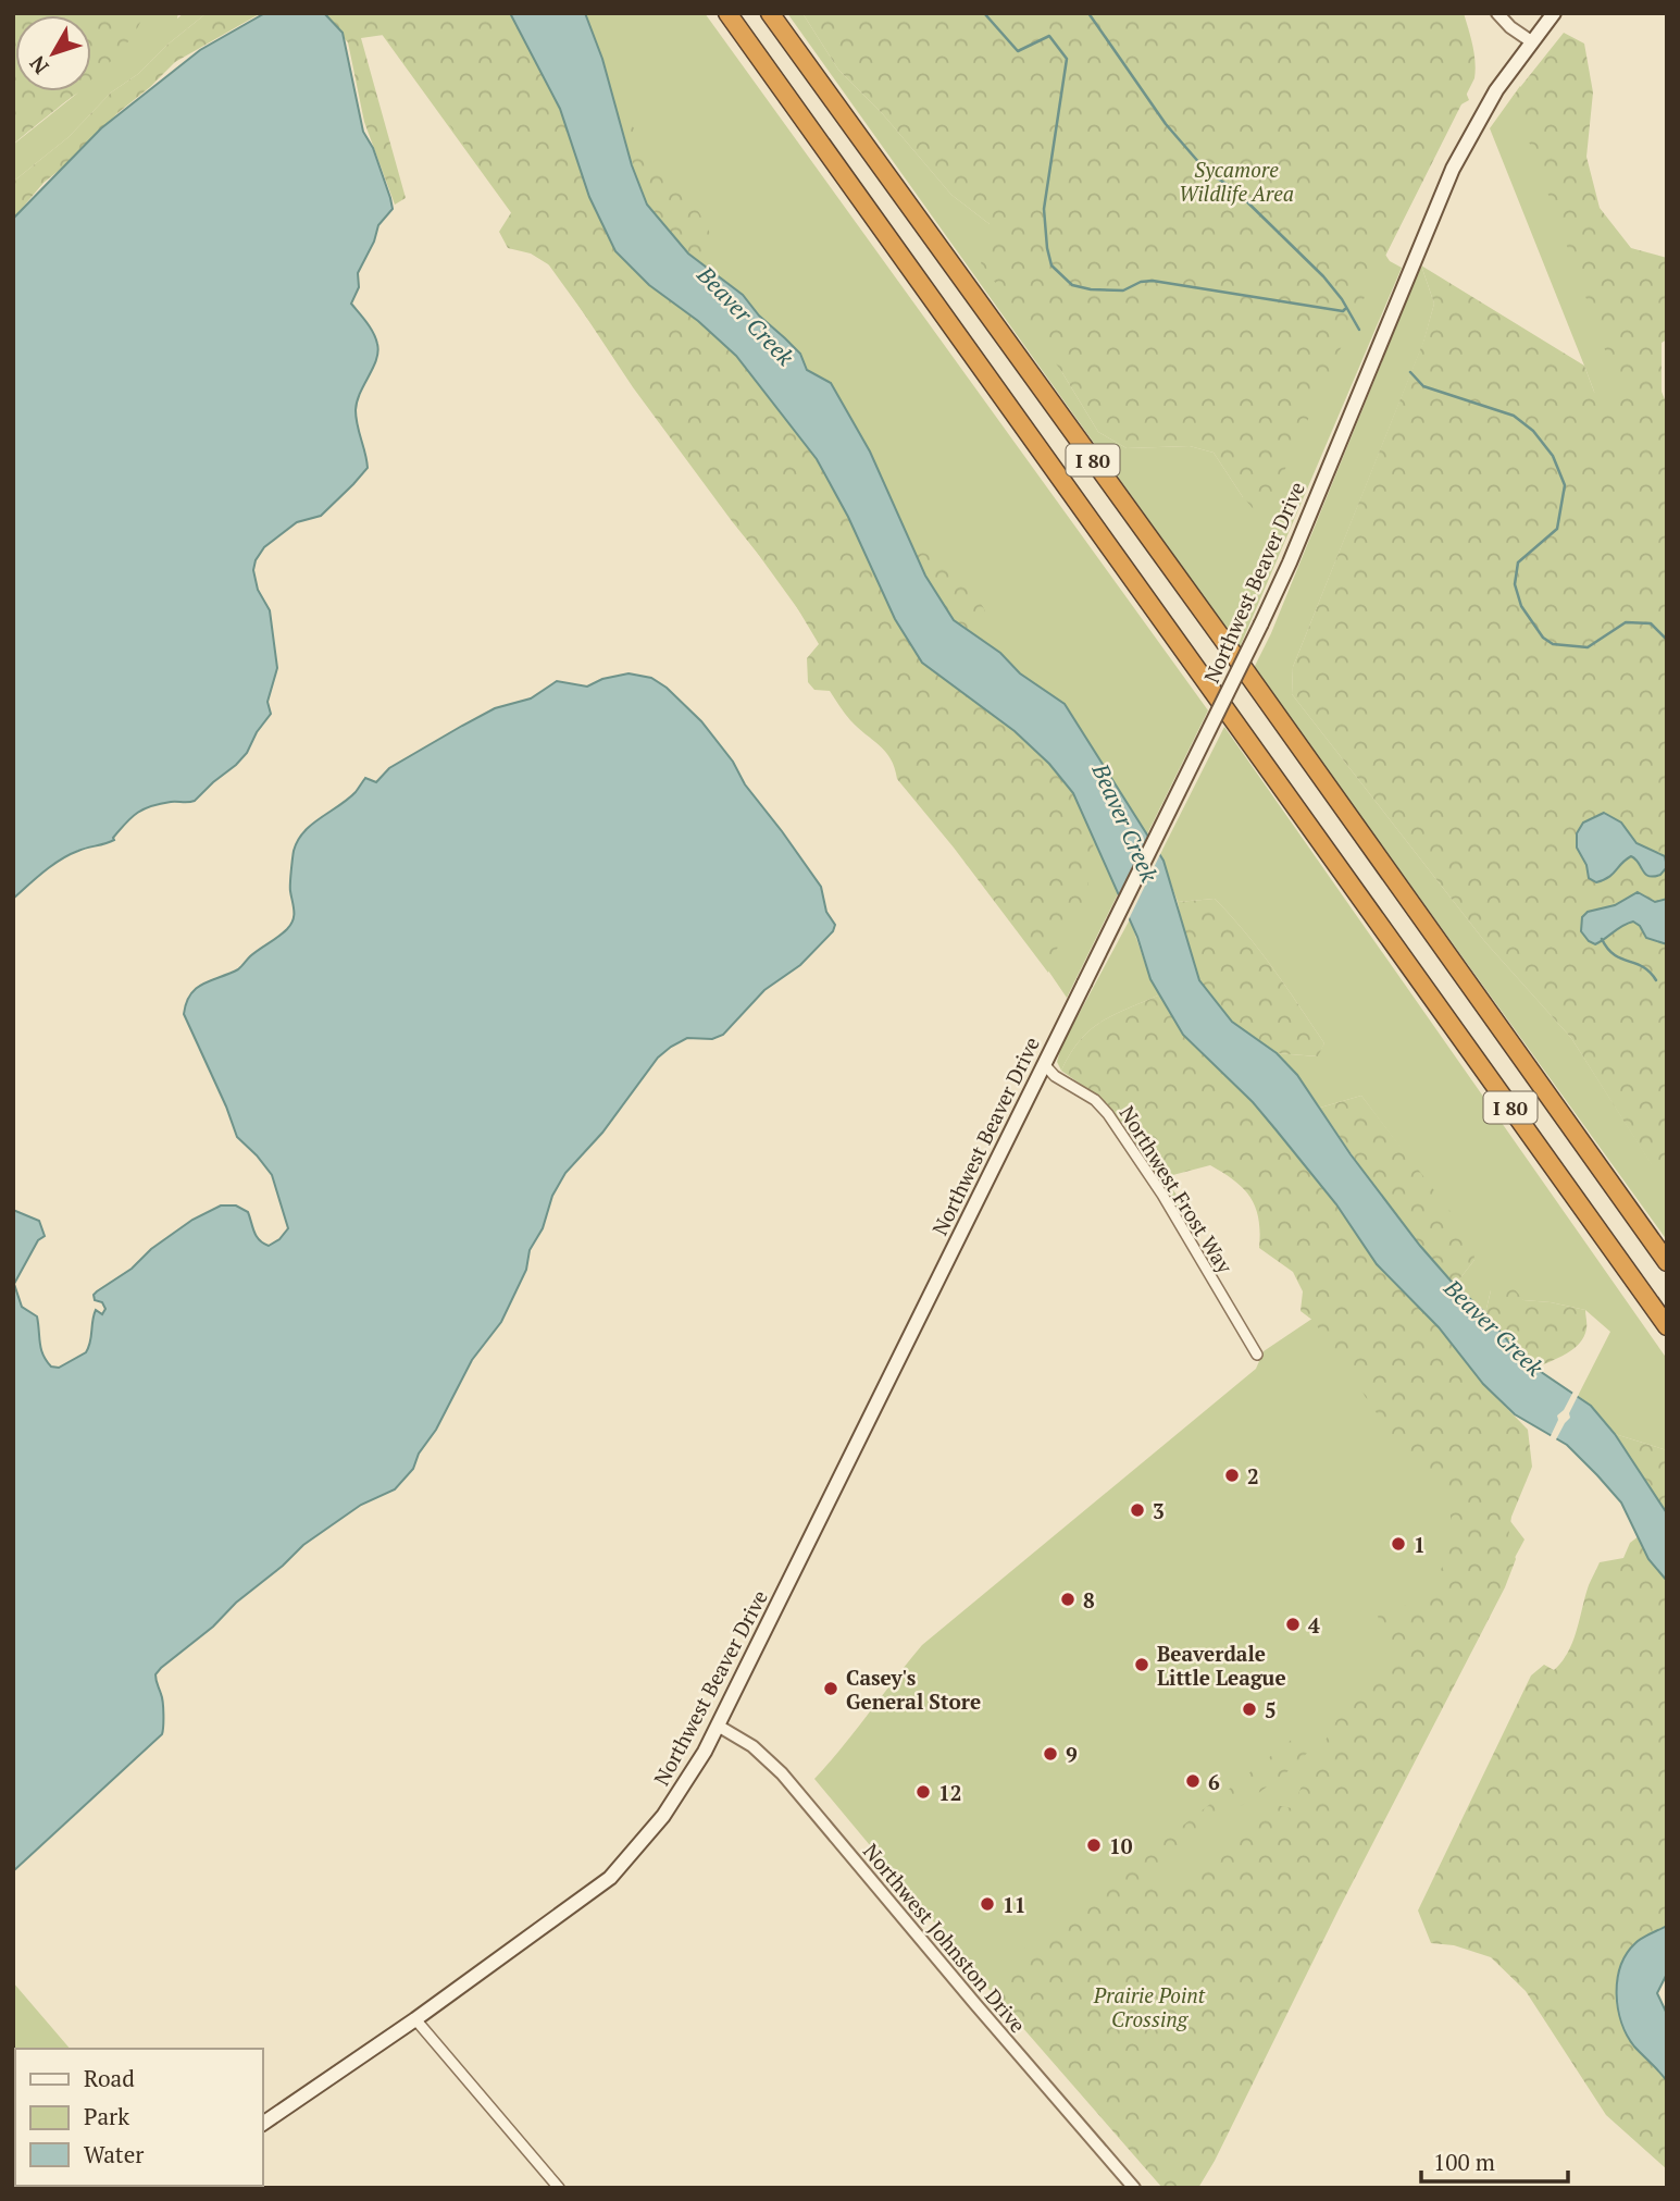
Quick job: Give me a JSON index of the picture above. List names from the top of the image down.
{
  "streets": {
    "highway": ["I 80"],
    "main road": ["Northwest Beaver Drive"],
    "street": ["Northwest Frost Way", "Northwest Johnston Drive"]
  },
  "crossings": [
    ["Northwest Beaver Drive", "Northwest Frost Way"],
    ["Northwest Beaver Drive", "Northwest Johnston Drive"]
  ],
  "water": ["Beaver Creek"],
  "parks": ["Sycamore Wildlife Area", "Prairie Point Crossing"],
  "places": [
    "2",
    "3",
    "1",
    "8",
    "4",
    "Beaverdale Little League",
    "Casey's General Store",
    "5",
    "9",
    "6",
    "12",
    "10",
    "11"
  ],
  "legend": ["Road", "Park", "Water"],
  "scale_bar": "100 m",
  "north": "bottom left"
}
